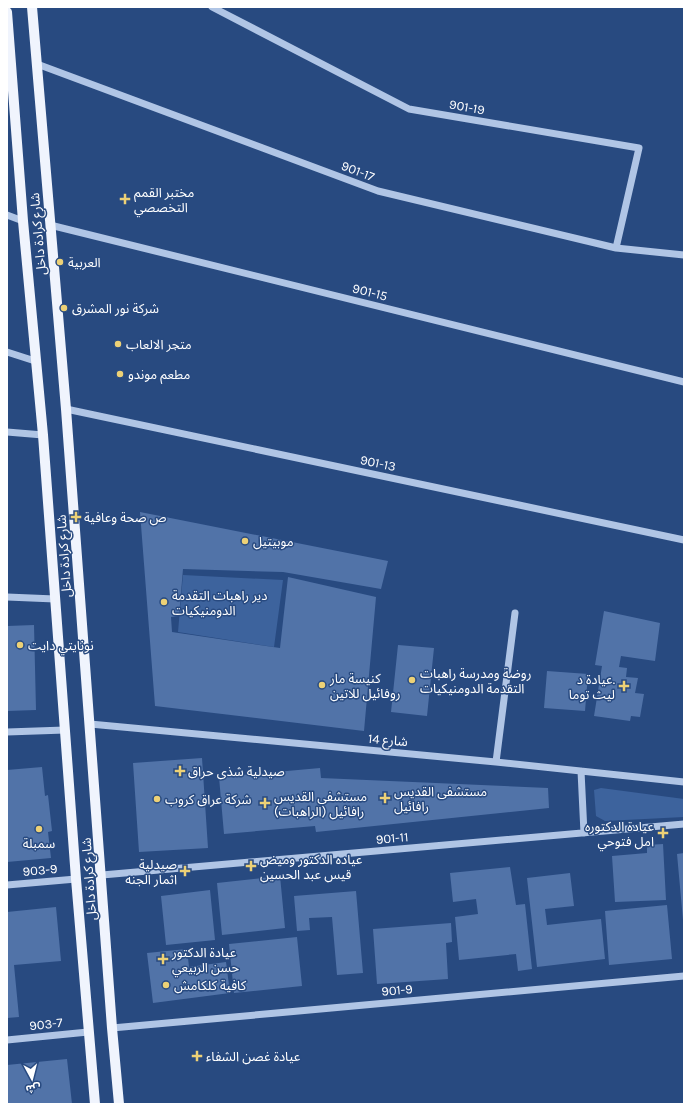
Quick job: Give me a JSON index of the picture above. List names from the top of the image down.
{
  "streets": {
    "main road": ["شارع كرادة داخل"],
    "street": [
      "901-19",
      "901-17",
      "901-15",
      "901-13",
      "شارع 14",
      "901-11",
      "903-9",
      "901-9",
      "903-7"
    ]
  },
  "crossings": [
    ["901-19", "901-17"],
    ["901-17", "شارع كرادة داخل"],
    ["شارع كرادة داخل", "901-15"],
    ["شارع كرادة داخل", "901-13"],
    ["شارع كرادة داخل", "شارع 14"],
    ["شارع كرادة داخل", "901-11"],
    ["شارع كرادة داخل", "903-9"],
    ["شارع كرادة داخل", "901-9"],
    ["شارع كرادة داخل", "903-7"]
  ],
  "places": {
    "health": [
      "مختبر القمم التخصصي",
      "ص صحة وعافية",
      "عيادة د. ليث توما",
      "صيدلية شذى حراق",
      "مستشفى القديس رافائيل",
      "مستشفى القديس رافائيل (الراهبات)",
      "عيادة الدكتوره امل فتوحي",
      "عياده الدكتور وميض قيس عبد الحسين",
      "صيدلية اثمار الجنه",
      "عيادة الدكتور حسن الربيعي",
      "عيادة غصن الشفاء"
    ],
    "other": [
      "العربية",
      "شركة نور المشرق",
      "متجر الالعاب",
      "مطعم موندو",
      "موبيتيل",
      "دير راهبات التقدمة الدومنيكيات",
      "نونايتي دايت",
      "روضة ومدرسة راهبات التقدمة الدومنيكيات",
      "كنيسة مار روفائيل للاتين",
      "شركة عراق كروب",
      "سمبلة",
      "كافية كلكامش"
    ]
  },
  "north": "bottom"
}
